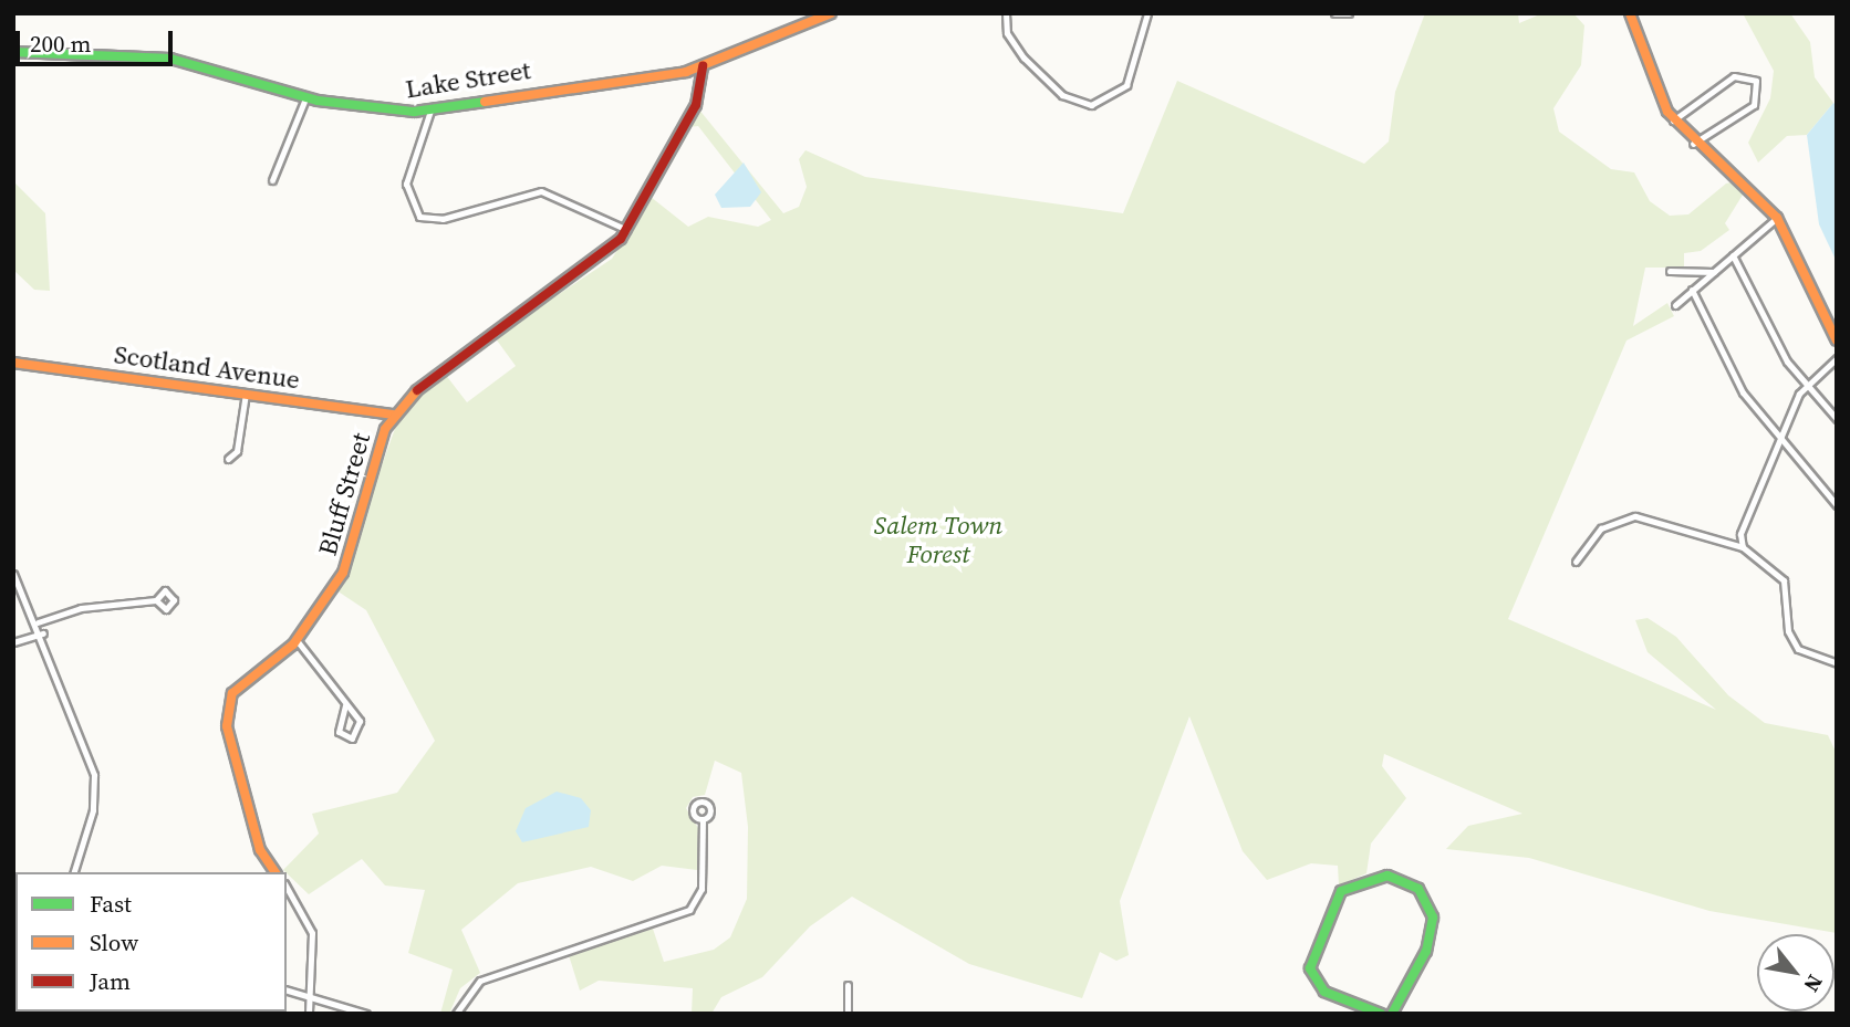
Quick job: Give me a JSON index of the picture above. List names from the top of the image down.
{
  "streets": {
    "street": ["Lake Street", "Scotland Avenue", "Bluff Street"]
  },
  "crossings": [
    ["Lake Street", "Bluff Street"],
    ["Scotland Avenue", "Bluff Street"]
  ],
  "parks": ["Salem Town Forest"],
  "legend": ["Fast", "Slow", "Jam"],
  "scale_bar": "200 m",
  "north": "bottom right"
}
